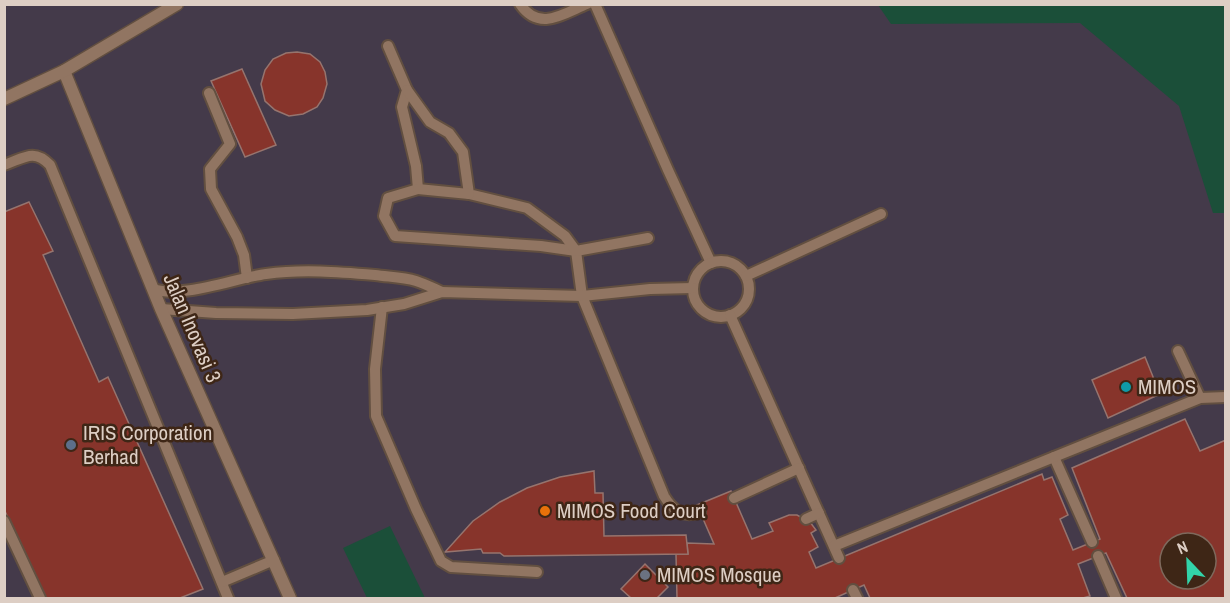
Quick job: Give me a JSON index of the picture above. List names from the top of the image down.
{
  "streets": {
    "street": ["Jalan Inovasi 3"]
  },
  "places": [
    "MIMOS",
    "IRIS Corporation Berhad",
    "MIMOS Food Court",
    "MIMOS Mosque"
  ],
  "north": "top left"
}
